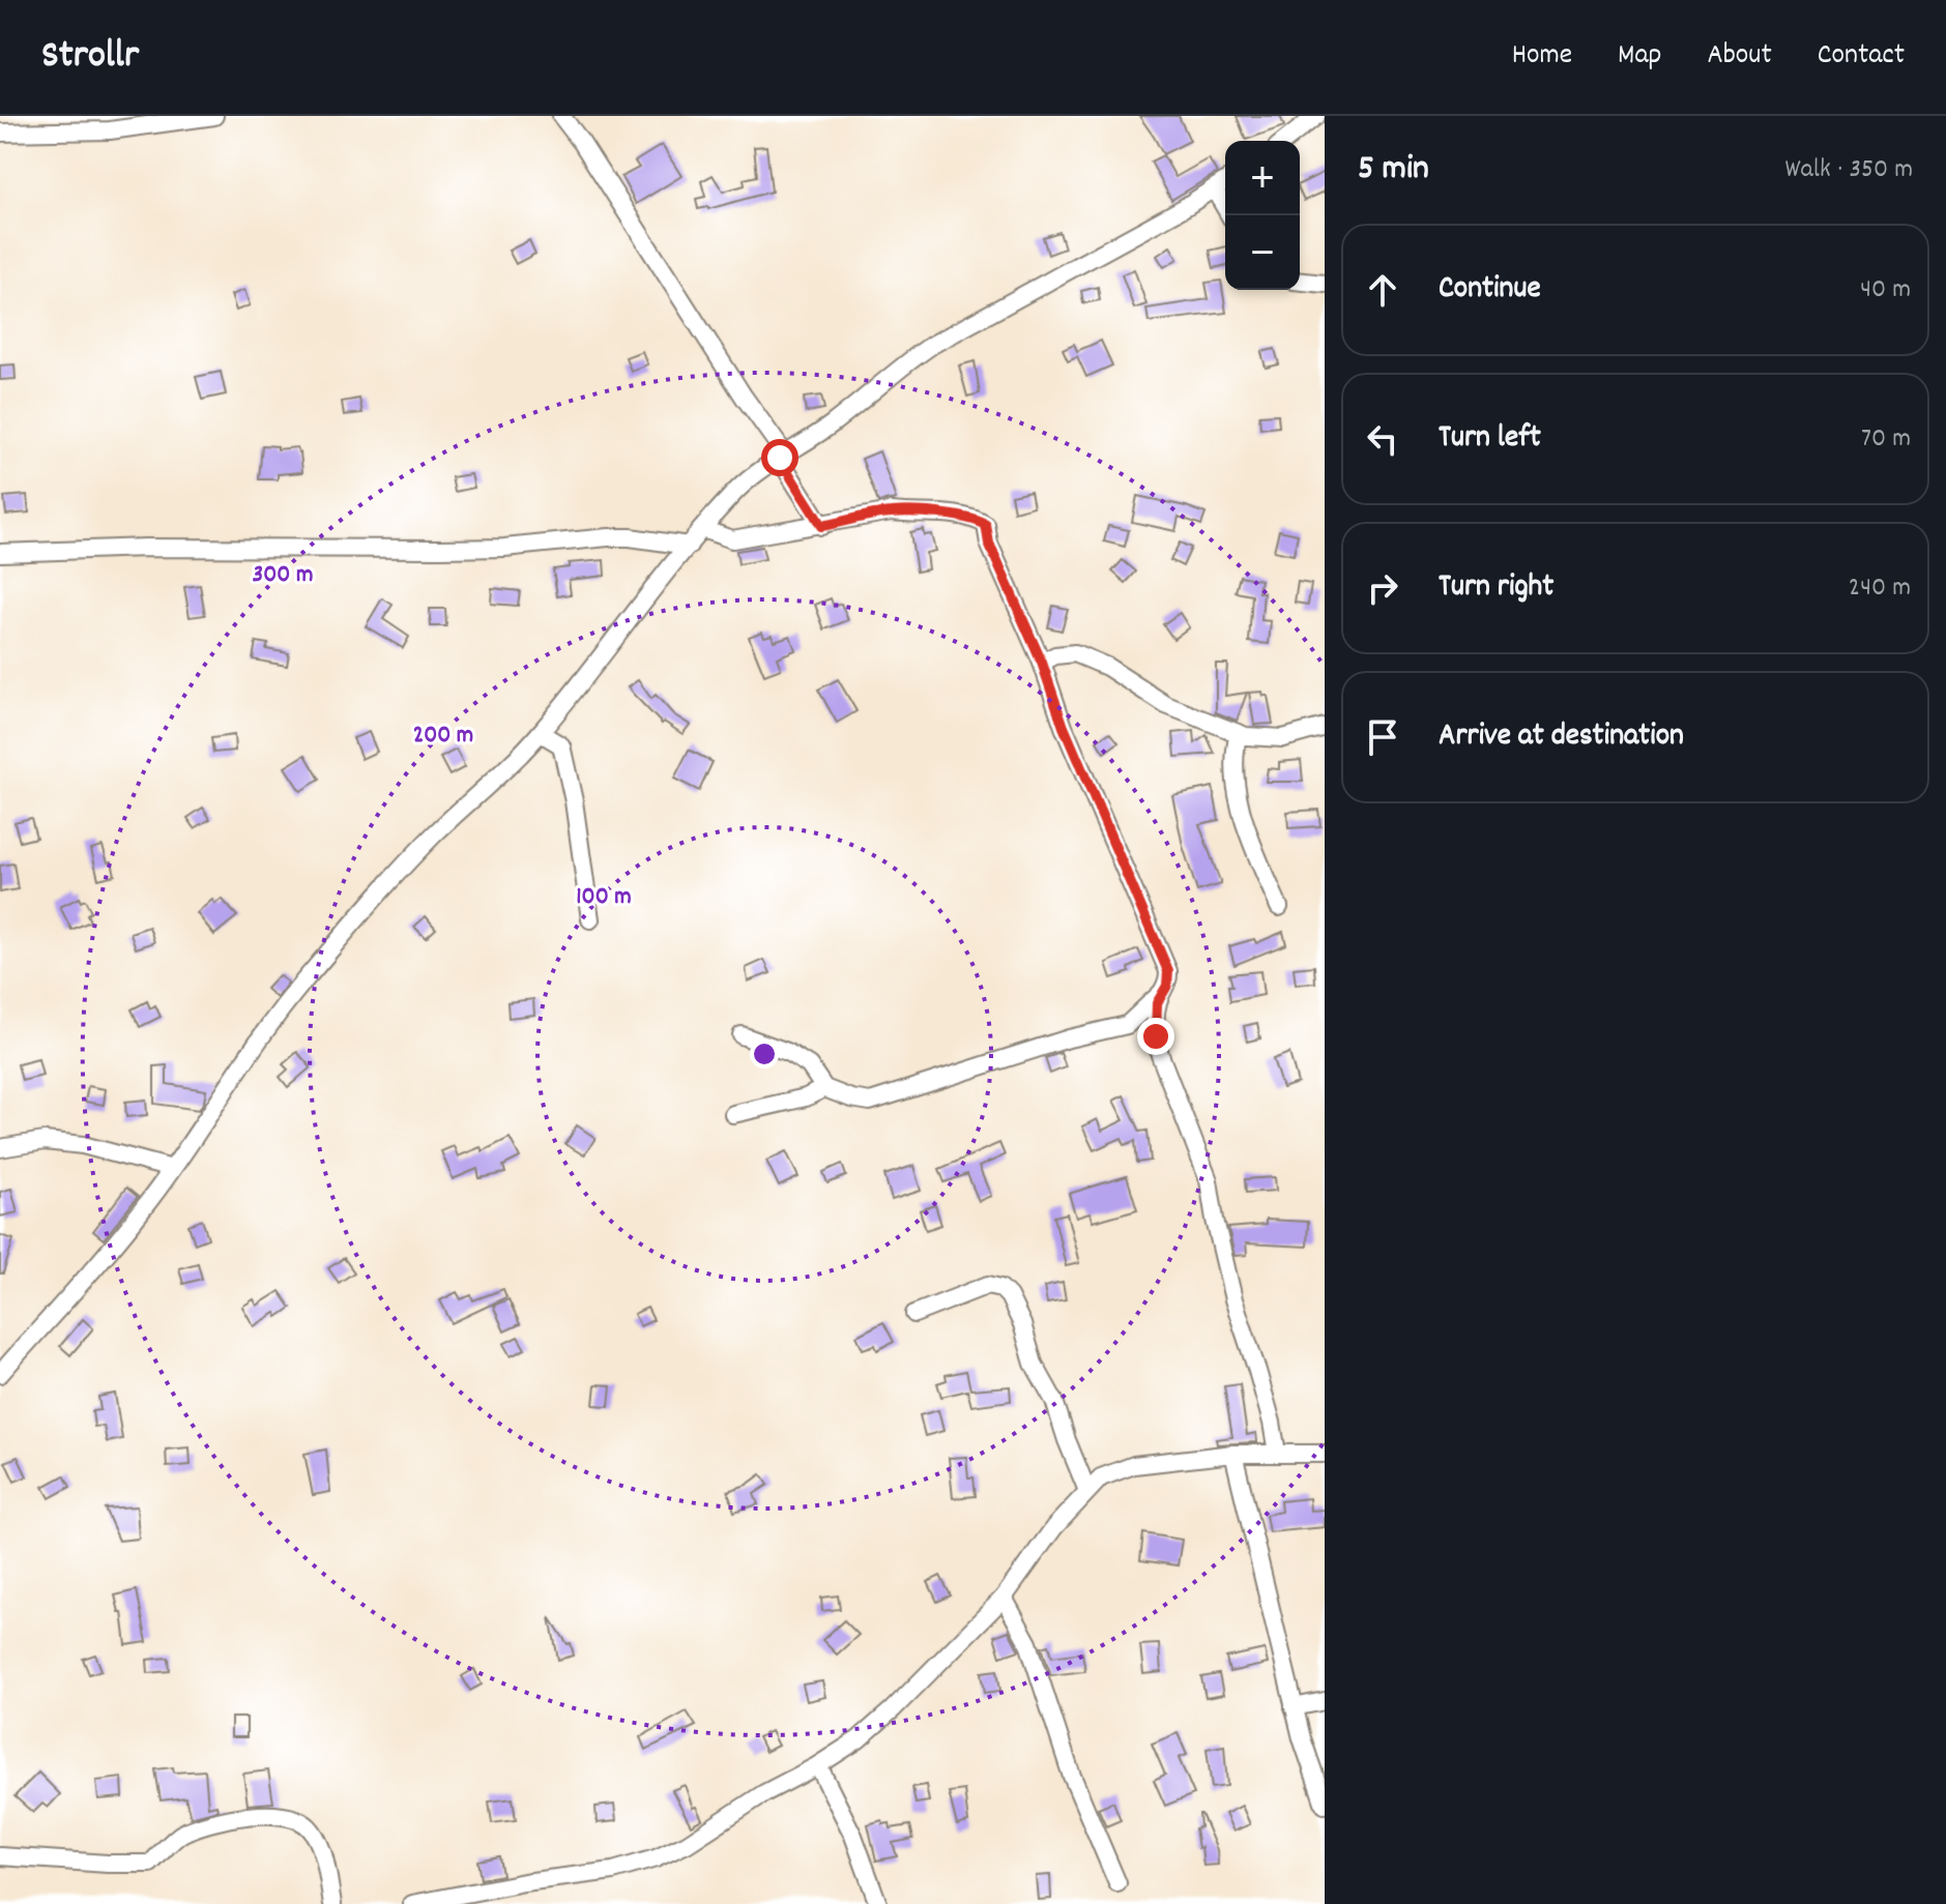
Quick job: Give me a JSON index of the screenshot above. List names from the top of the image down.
{
  "page": {
    "header": "Strollr",
    "nav": [
      "Home",
      "Map",
      "About",
      "Contact"
    ],
    "heading": ["5 min", "Walk · 350 m"],
    "map_buttons": ["+", "−"],
    "list": [
      ["Continue", "40 m"],
      ["Turn left", "70 m"],
      ["Turn right", "240 m"],
      "Arrive at destination"
    ]
  },
  "rings": ["300 m", "200 m", "100 m"]
}
